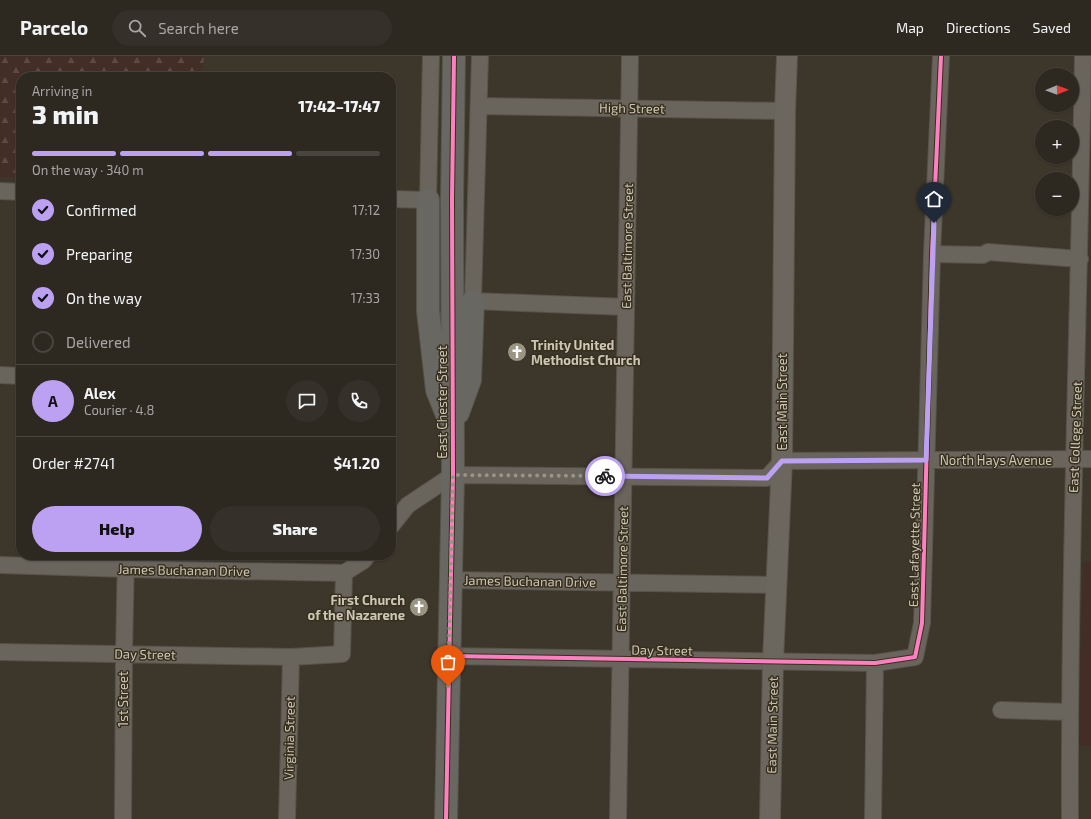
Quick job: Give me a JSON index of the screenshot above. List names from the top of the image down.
{
  "streets": {
    "highway": ["East Chester Street"],
    "main road": ["East Main Street"],
    "street": [
      "High Street",
      "East Baltimore Street",
      "East College Street",
      "North Hays Avenue",
      "East Lafayette Street",
      "James Buchanan Drive",
      "Day Street",
      "1st Street",
      "Virginia Street"
    ]
  },
  "crossings": [
    ["High Street", "East Baltimore Street"],
    ["High Street", "East Main Street"],
    ["East Baltimore Street", "James Buchanan Drive"],
    ["East Baltimore Street", "Day Street"],
    ["East Chester Street", "James Buchanan Drive"],
    ["East Chester Street", "Day Street"],
    ["East Main Street", "North Hays Avenue"],
    ["East Main Street", "James Buchanan Drive"],
    ["East Main Street", "Day Street"],
    ["East College Street", "North Hays Avenue"],
    ["North Hays Avenue", "East Lafayette Street"],
    ["East Lafayette Street", "Day Street"],
    ["James Buchanan Drive", "Day Street"],
    ["James Buchanan Drive", "1st Street"],
    ["Day Street", "1st Street"],
    ["Day Street", "Virginia Street"]
  ],
  "places": {
    "church": ["Trinity United Methodist Church", "First Church of the Nazarene"]
  },
  "north": "right",
  "page": {
    "header": "Parcelo",
    "search": "Search here",
    "nav": ["Map", "Directions", "Saved"],
    "map_buttons": ["+", "−"],
    "heading": ["3 min", "Arriving in", "17:42–17:47"],
    "panel": [
      "Alex",
      "Courier · 4.8",
      "Order #2741",
      "$41.20"
    ],
    "bar": "On the way · 340 m",
    "list": [
      ["Confirmed", "17:12"],
      ["Preparing", "17:30"],
      ["On the way", "17:33"],
      "Delivered"
    ],
    "round": "A",
    "buttons": ["Help", "Share"]
  }
}
